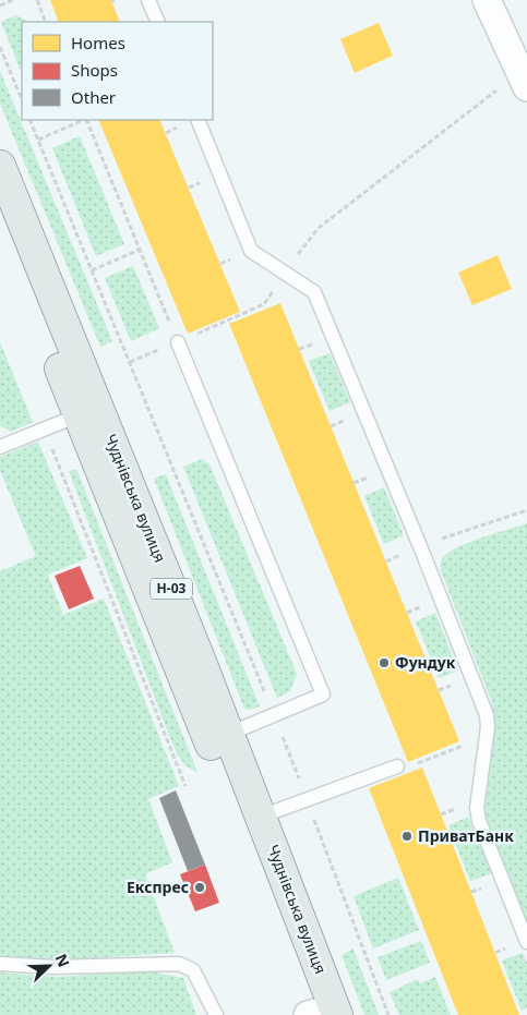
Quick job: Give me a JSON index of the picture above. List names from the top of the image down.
{
  "streets": {
    "main road": ["Чуднівська вулиця", "Н-03"]
  },
  "places": ["Фундук", "ПриватБанк", "Експрес"],
  "legend": ["Homes", "Shops", "Other"],
  "north": "top right"
}
